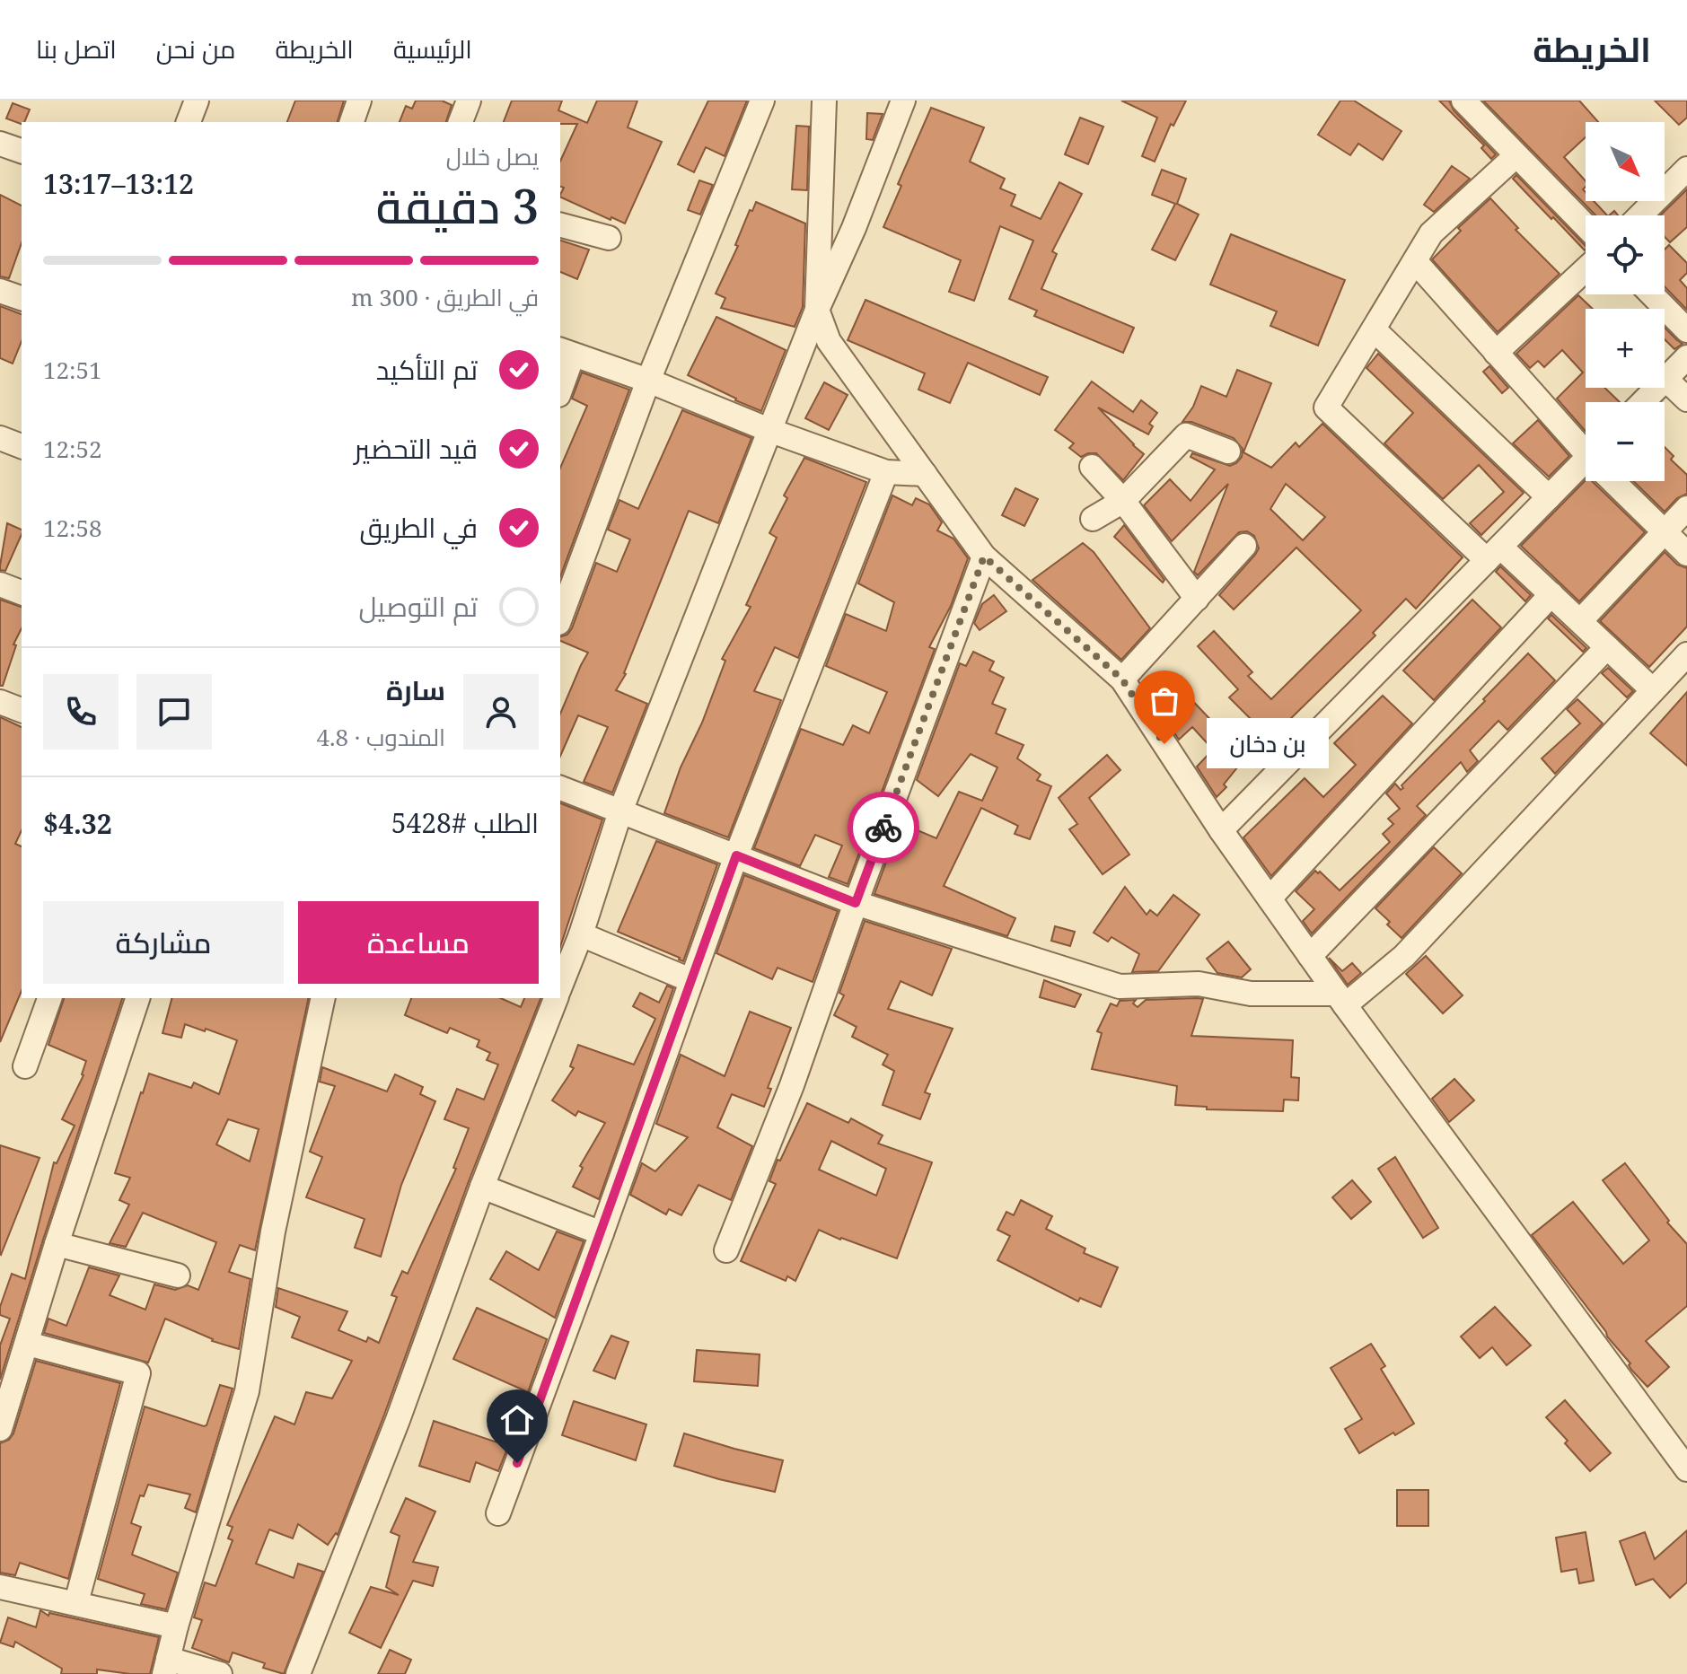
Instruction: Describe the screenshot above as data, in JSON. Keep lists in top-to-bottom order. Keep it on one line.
{"places":["بن دخان"],"north":"bottom right","page":{"header":"الخريطة","nav":["الرئيسية","الخريطة","من نحن","اتصل بنا"],"map_buttons":["+","−"],"heading":["3 دقيقة","يصل خلال","13:12–13:17"],"panel":["سارة","المندوب · 4.8","الطلب #5428","$4.32"],"bar":"في الطريق · 300 m","list":[["تم التأكيد","12:51"],["قيد التحضير","12:52"],["في الطريق","12:58"],"تم التوصيل"],"bubble":"بن دخان","buttons":["مساعدة","مشاركة"]}}
